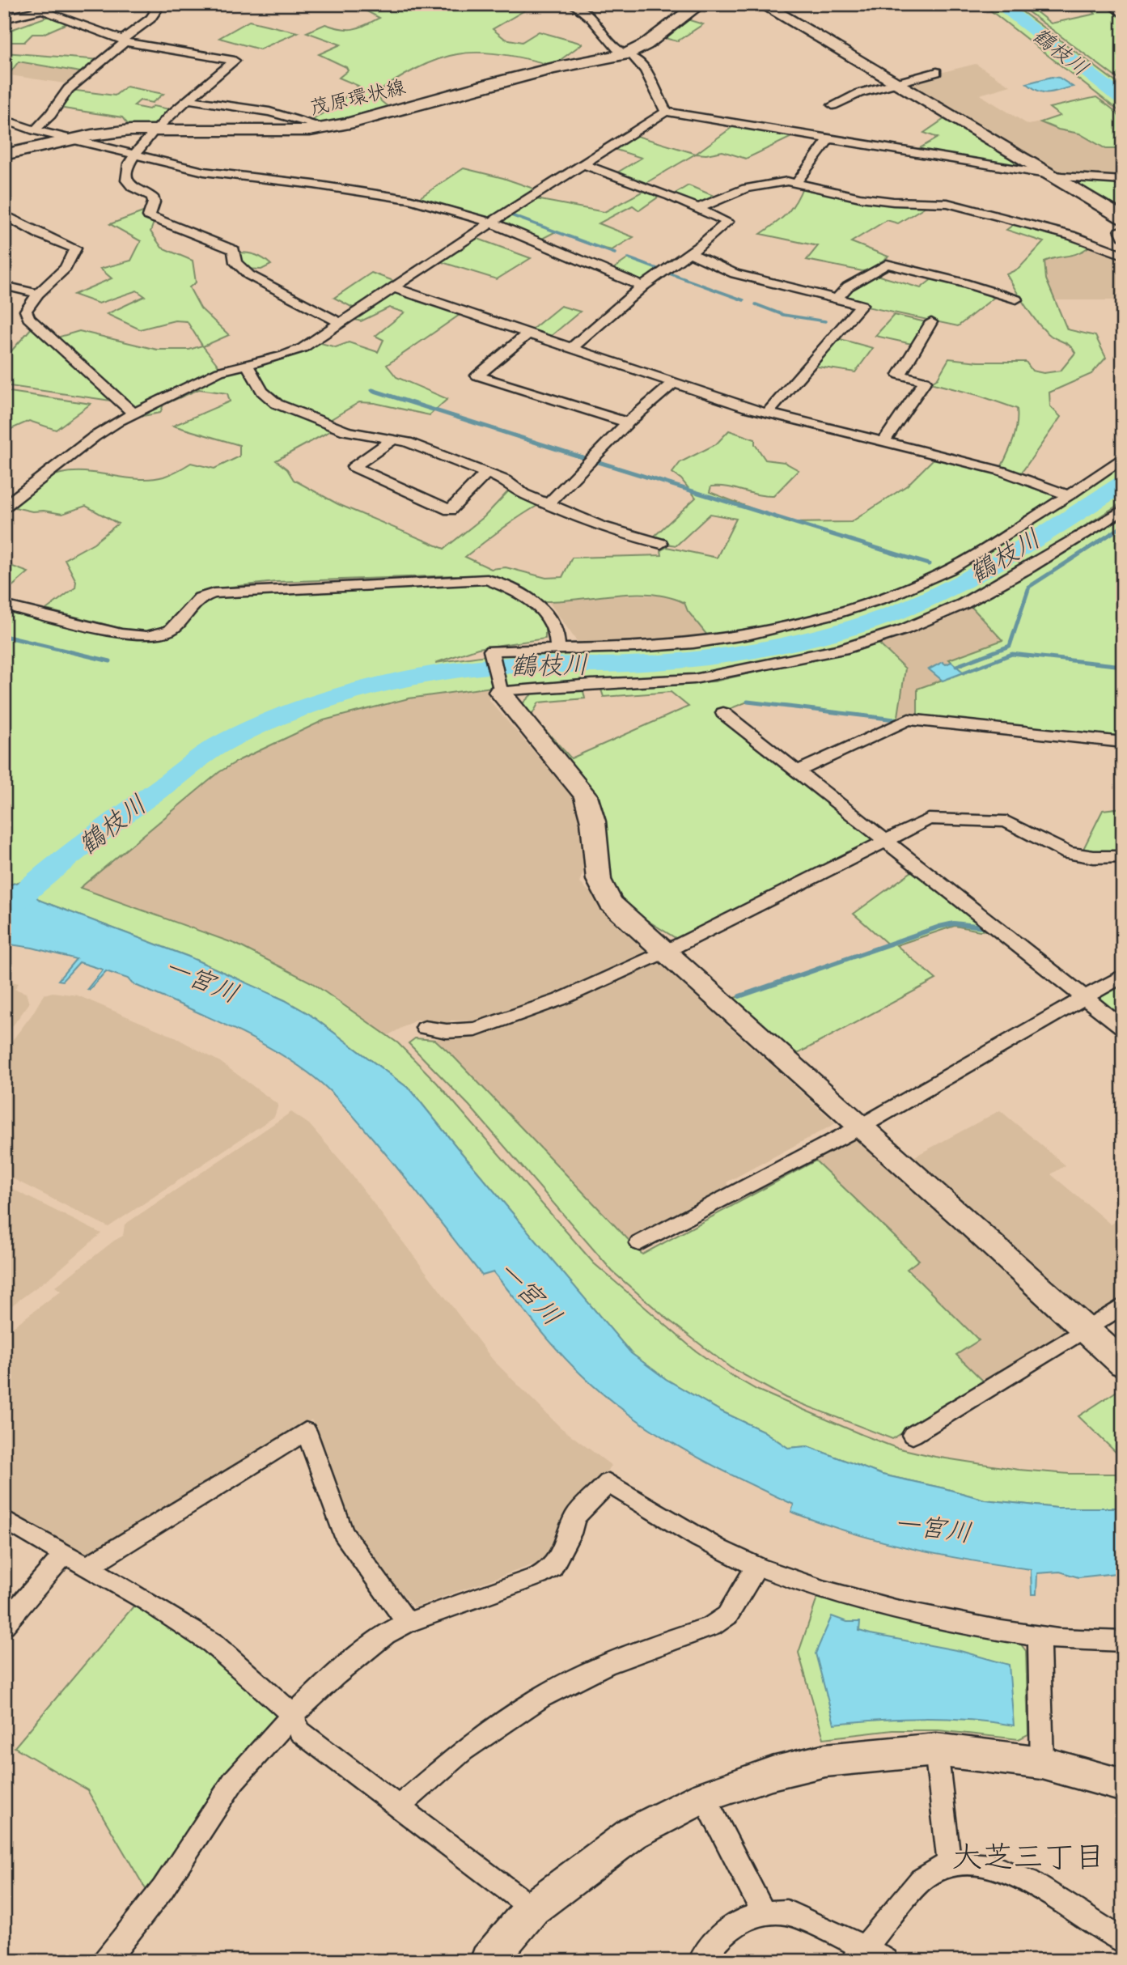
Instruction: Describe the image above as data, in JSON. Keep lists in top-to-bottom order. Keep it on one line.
{"streets":{"street":["茂原環状線"]},"districts":["大芝三丁目"],"water":["鶴枝川","一宮川"]}
